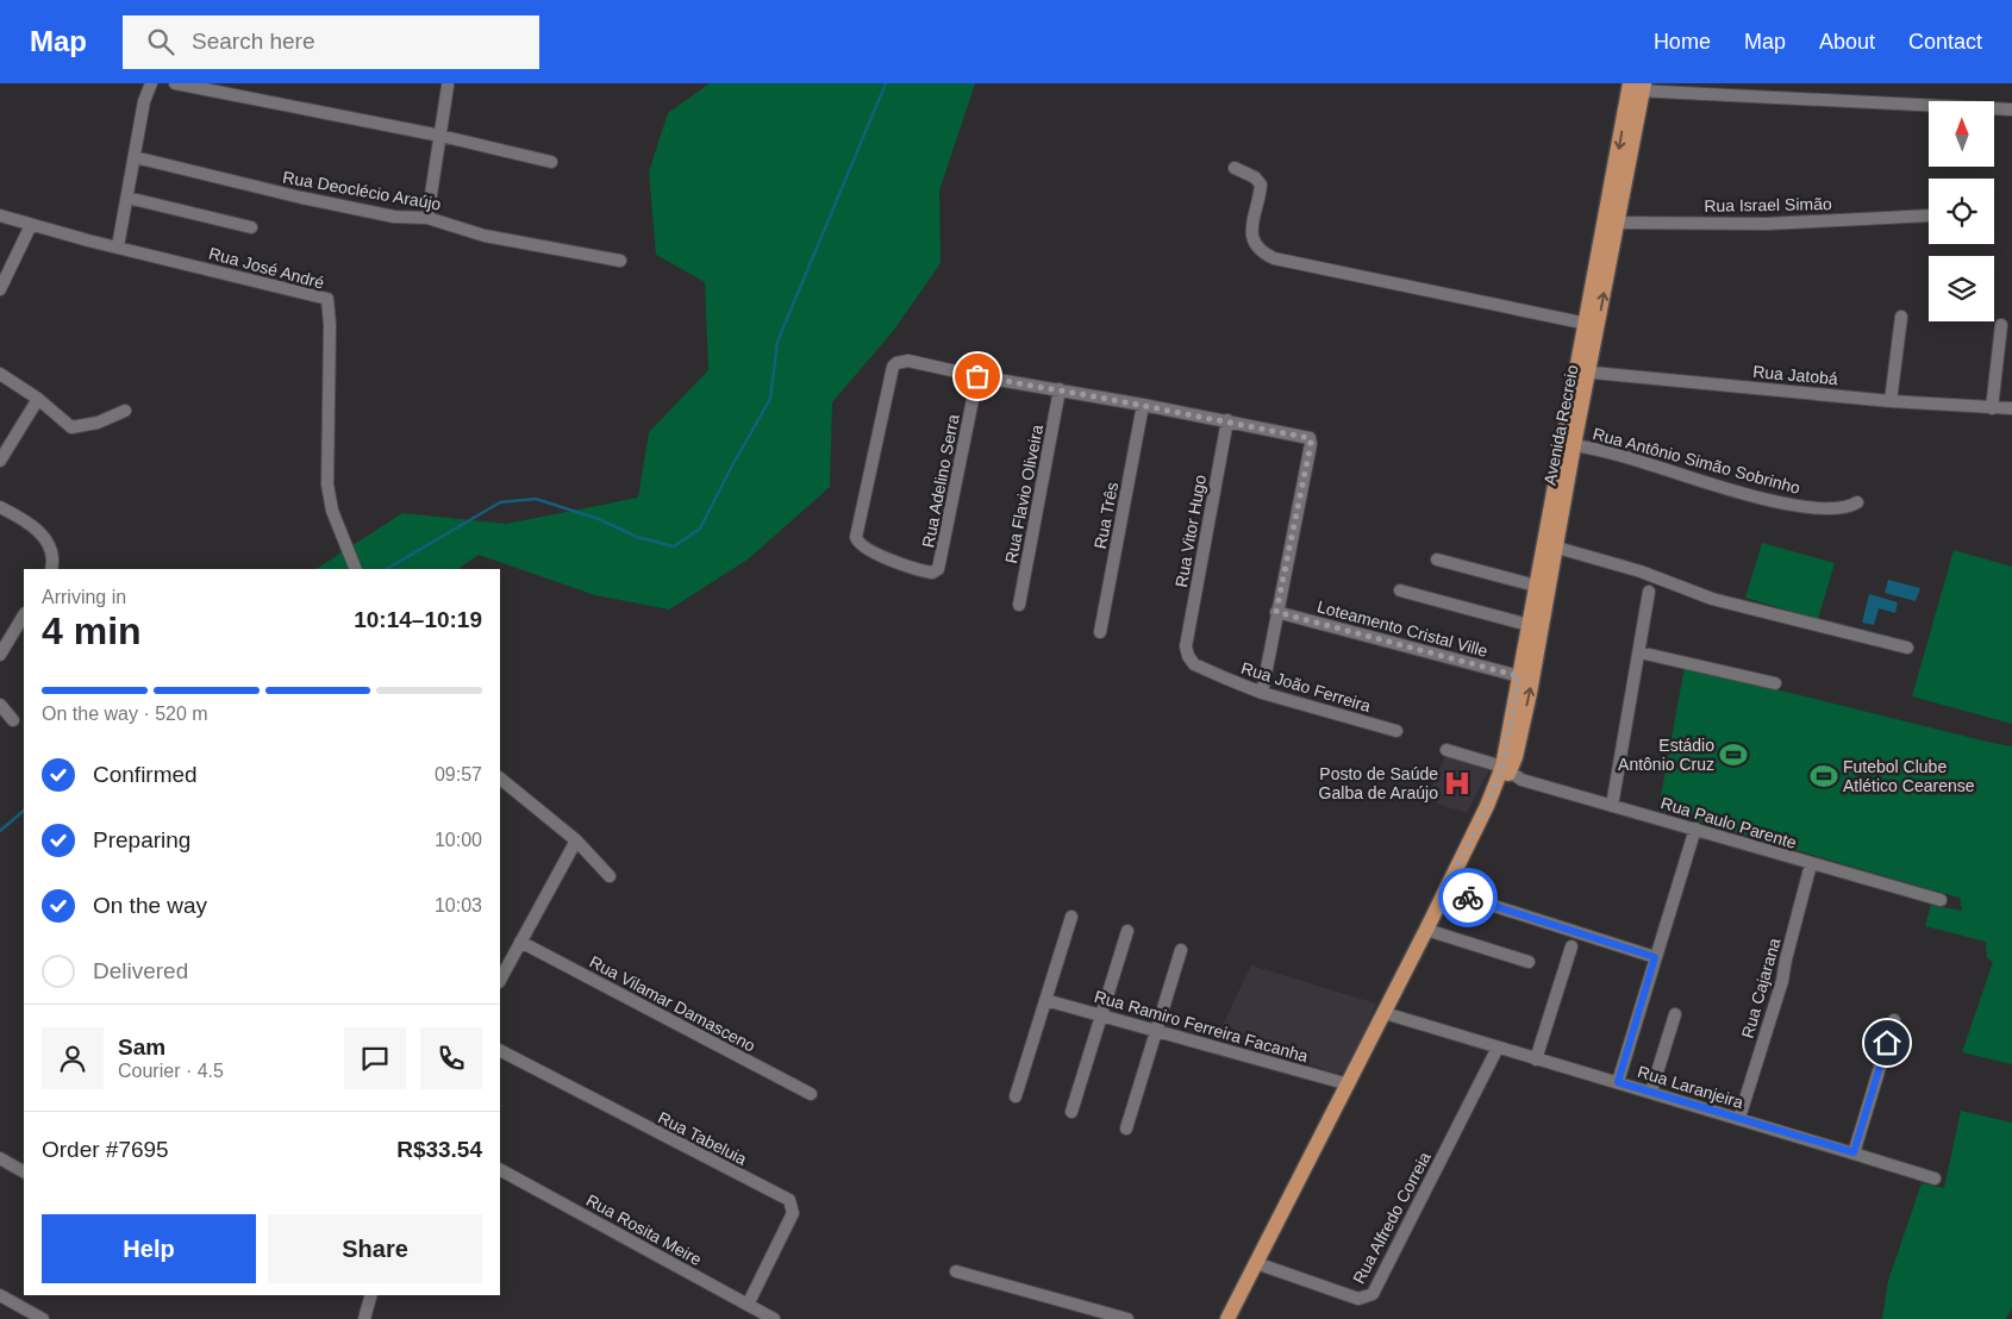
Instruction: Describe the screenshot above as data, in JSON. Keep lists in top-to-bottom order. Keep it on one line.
{"streets":{"main road":["Avenida Recreio"],"street":["Rua Deoclécio Araújo","Rua Israel Simão","Rua José André","Rua Jatobá","Rua Antônio Simão Sobrinho","Rua Adelino Serra","Rua Flavio Oliveira","Rua Três","Rua Vitor Hugo","Loteamento Cristal Ville","Rua João Ferreira","Rua Paulo Parente","Rua Cajarana","Rua Vilamar Damasceno","Rua Ramiro Ferreira Facanha","Rua Laranjeira","Rua Tabeluia","Rua Alfredo Correia","Rua Rosita Meire"]},"crossings":[["Rua Israel Simão","Avenida Recreio"],["Rua Jatobá","Avenida Recreio"],["Avenida Recreio","Rua Antônio Simão Sobrinho"],["Avenida Recreio","Loteamento Cristal Ville"],["Avenida Recreio","Rua Paulo Parente"],["Rua Vitor Hugo","Rua João Ferreira"],["Rua Paulo Parente","Rua Cajarana"],["Rua Cajarana","Rua Laranjeira"],["Rua Laranjeira","Rua Alfredo Correia"],["Rua Tabeluia","Rua Rosita Meire"]],"places":{"sports":["Estádio Antônio Cruz","Futebol Clube Atlético Cearense"],"hospital":["Posto de Saúde Galba de Araújo"]},"north":"top","page":{"header":"Map","search":"Search here","nav":["Home","Map","About","Contact"],"heading":["4 min","Arriving in","10:14–10:19"],"panel":["Sam","Courier · 4.5","Order #7695","R$33.54"],"bar":"On the way · 520 m","list":[["Confirmed","09:57"],["Preparing","10:00"],["On the way","10:03"],"Delivered"],"buttons":["Help","Share"]}}
